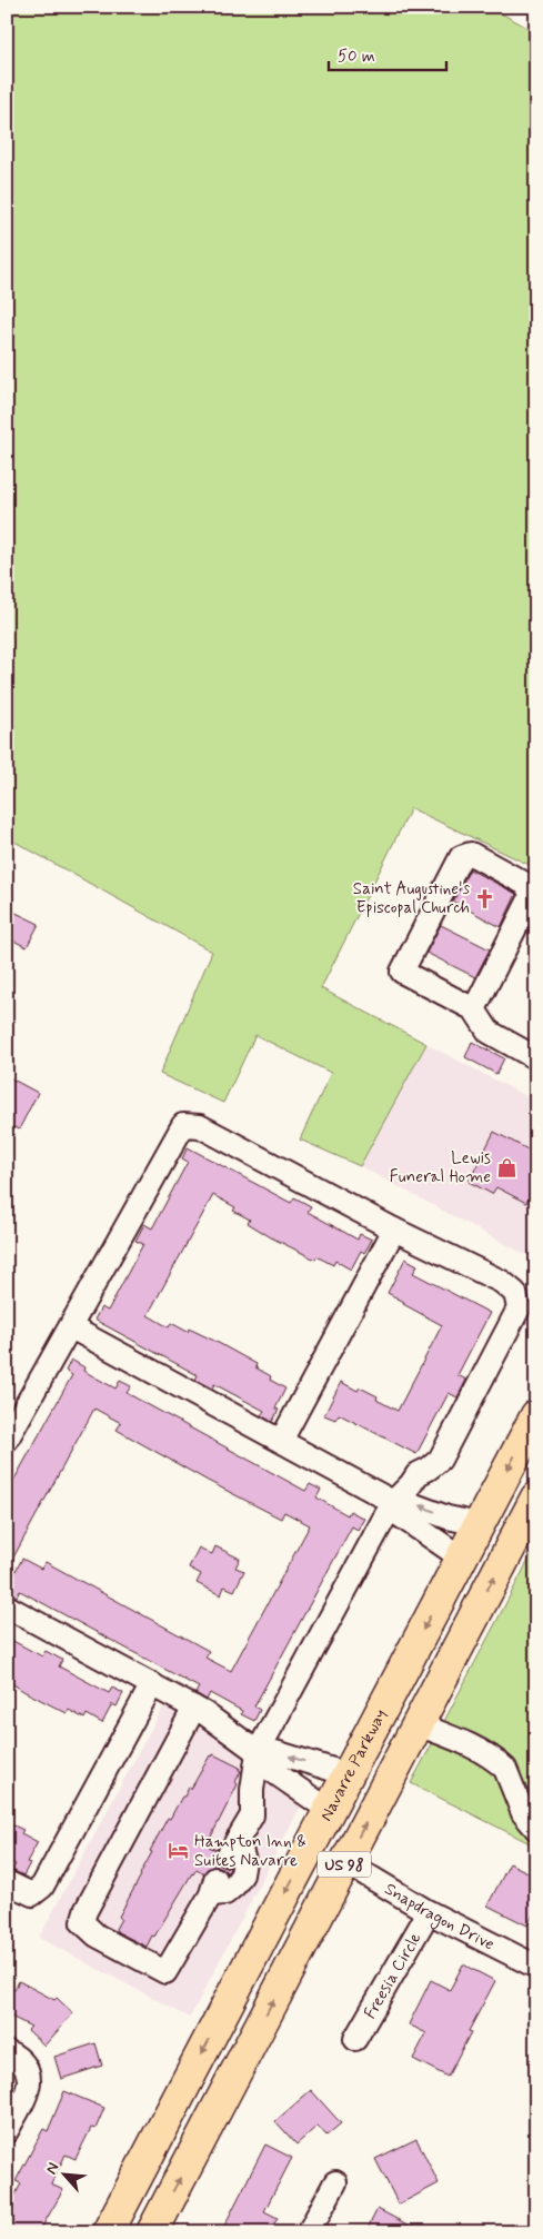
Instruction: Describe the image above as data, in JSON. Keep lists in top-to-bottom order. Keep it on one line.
{"streets":{"highway":["Navarre Parkway","US 98"],"street":["Snapdragon Drive","Freesia Circle"]},"crossings":[["US 98","Snapdragon Drive"],["Snapdragon Drive","Freesia Circle"]],"places":{"church":["Saint Augustine's Episcopal Church"],"shop":["Lewis Funeral Home"],"hotel":["Hampton Inn & Suites Navarre"]},"scale_bar":"50 m","north":"top left"}
